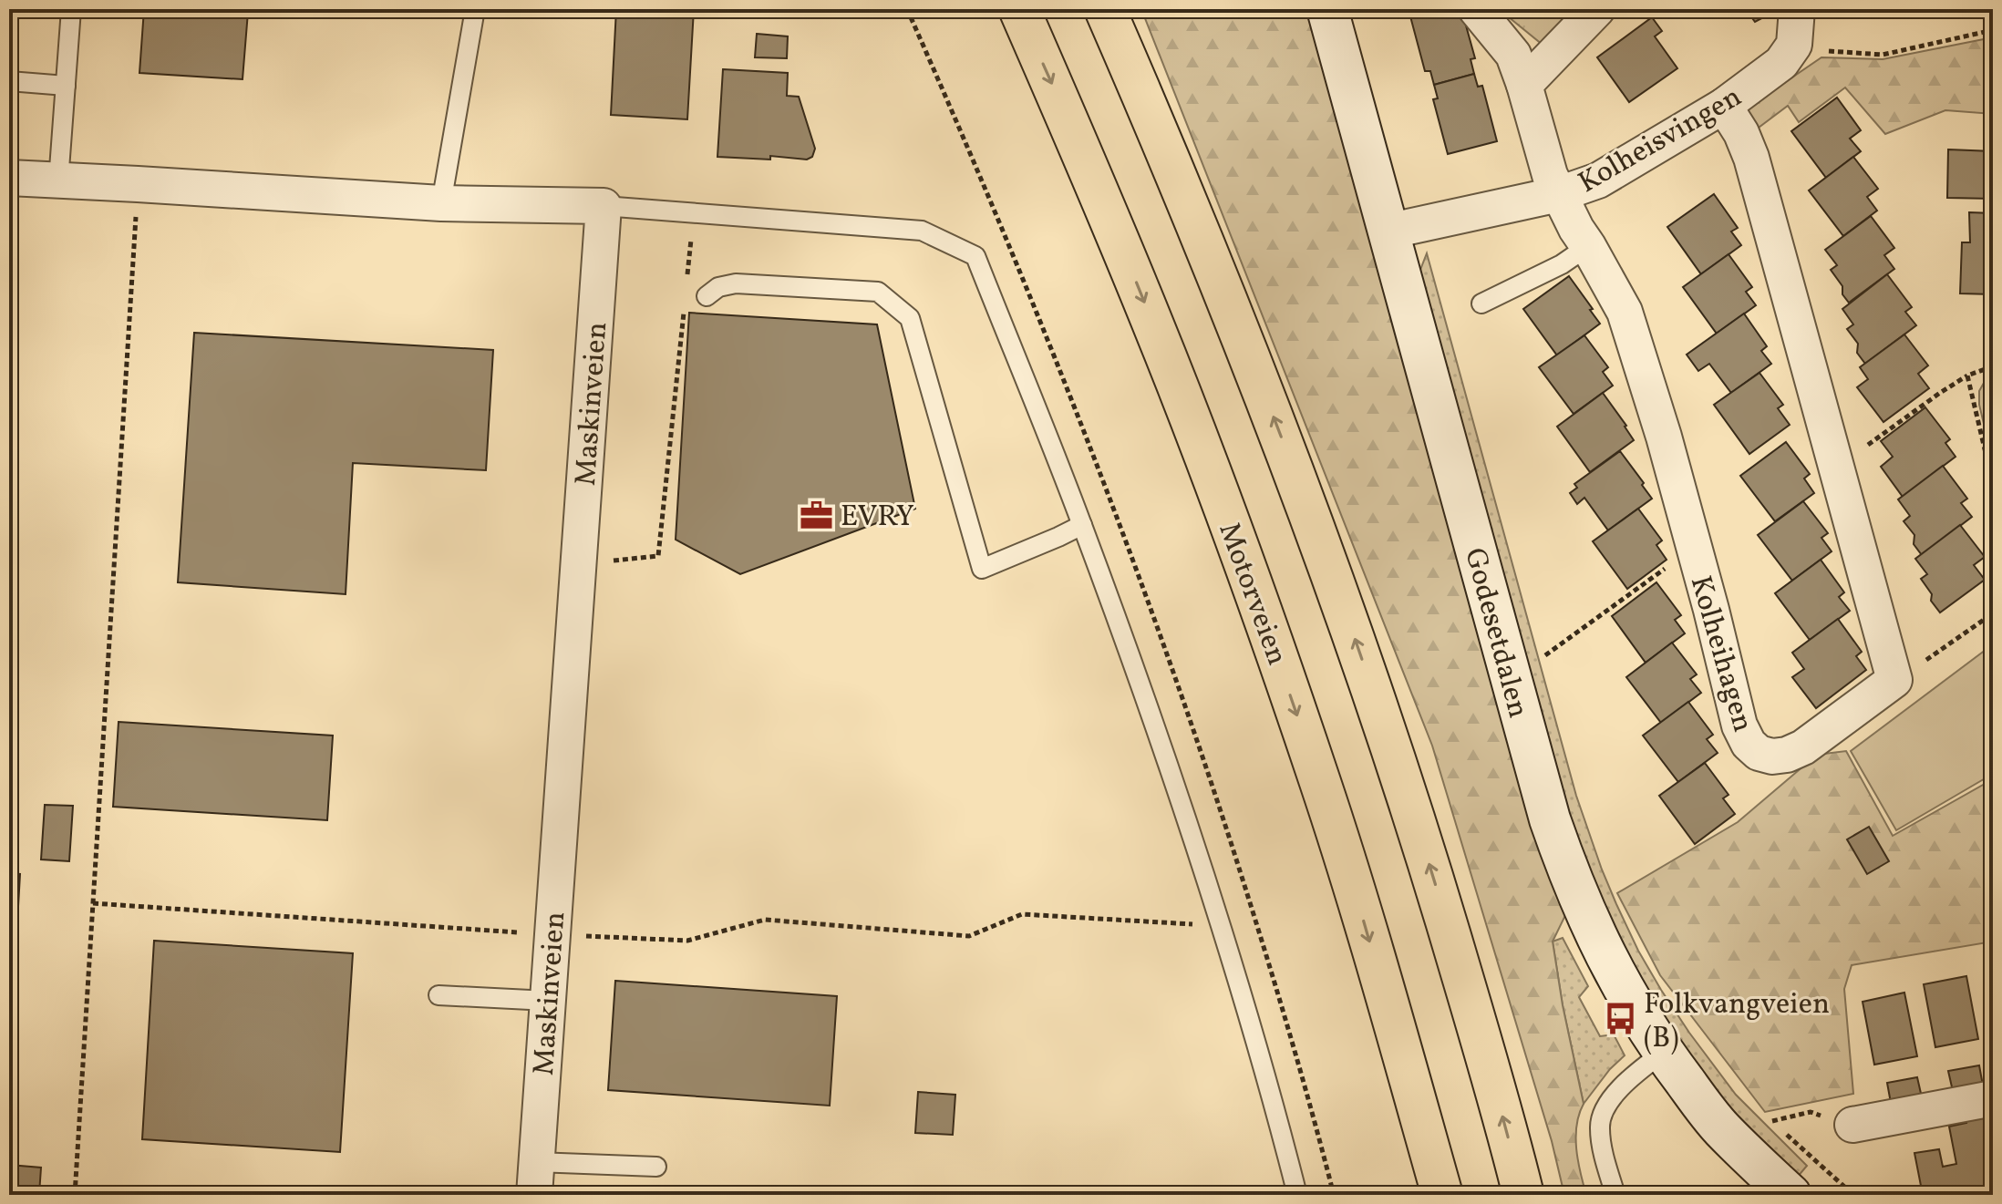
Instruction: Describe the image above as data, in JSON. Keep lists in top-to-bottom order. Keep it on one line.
{"streets":{"highway":["Motorveien"],"main road":["Godesetdalen"],"street":["Kolheisvingen","Maskinveien","Kolheihagen"]},"crossings":[["Kolheisvingen","Godesetdalen"],["Kolheisvingen","Kolheihagen"]],"places":{"office":["EVRY"],"bus stop":["Folkvangveien (B)"]}}
